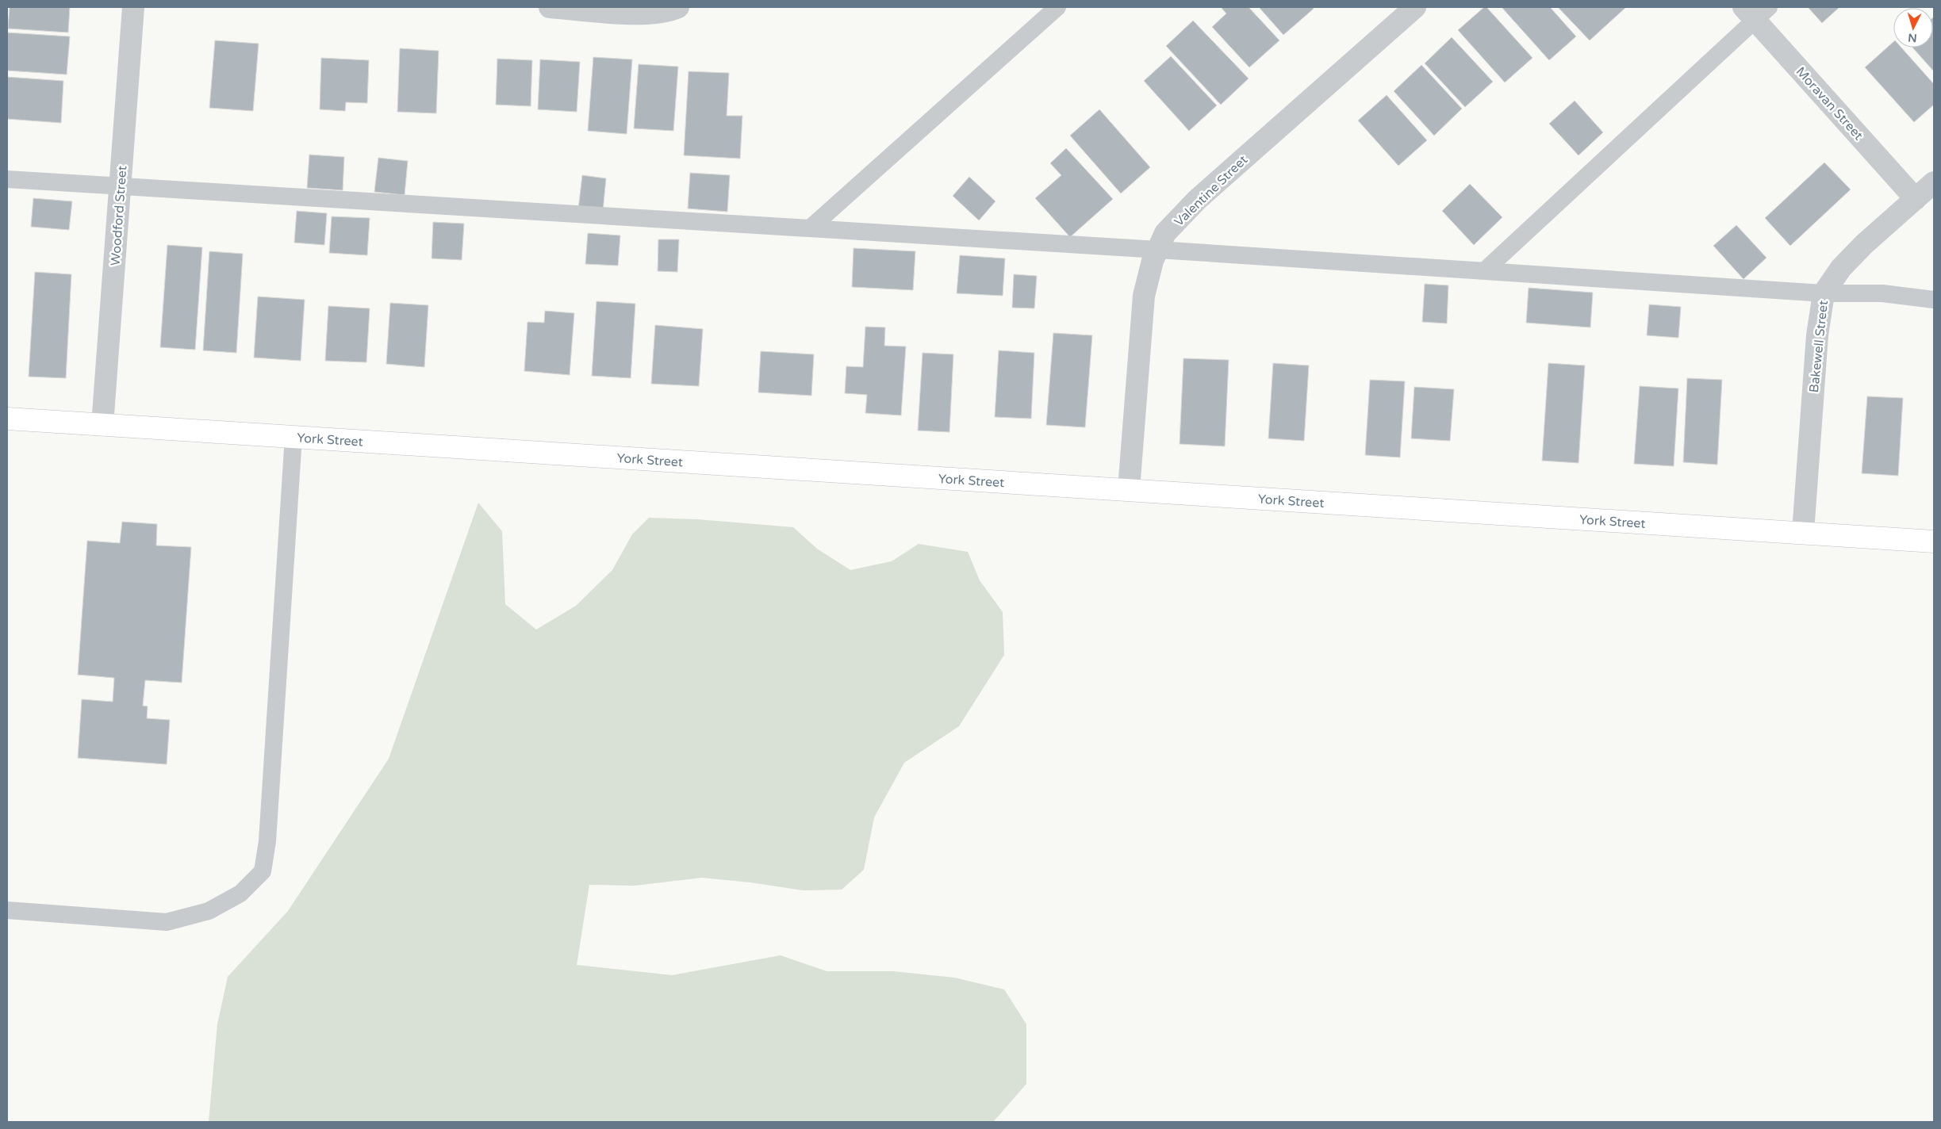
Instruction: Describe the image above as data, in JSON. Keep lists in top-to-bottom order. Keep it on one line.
{"streets":{"street":["Moravan Street","Valentine Street","Woodford Street","Bakewell Street","York Street"]},"crossings":[["Moravan Street","Bakewell Street"],["Valentine Street","York Street"],["Woodford Street","York Street"],["Bakewell Street","York Street"]],"north":"bottom"}
